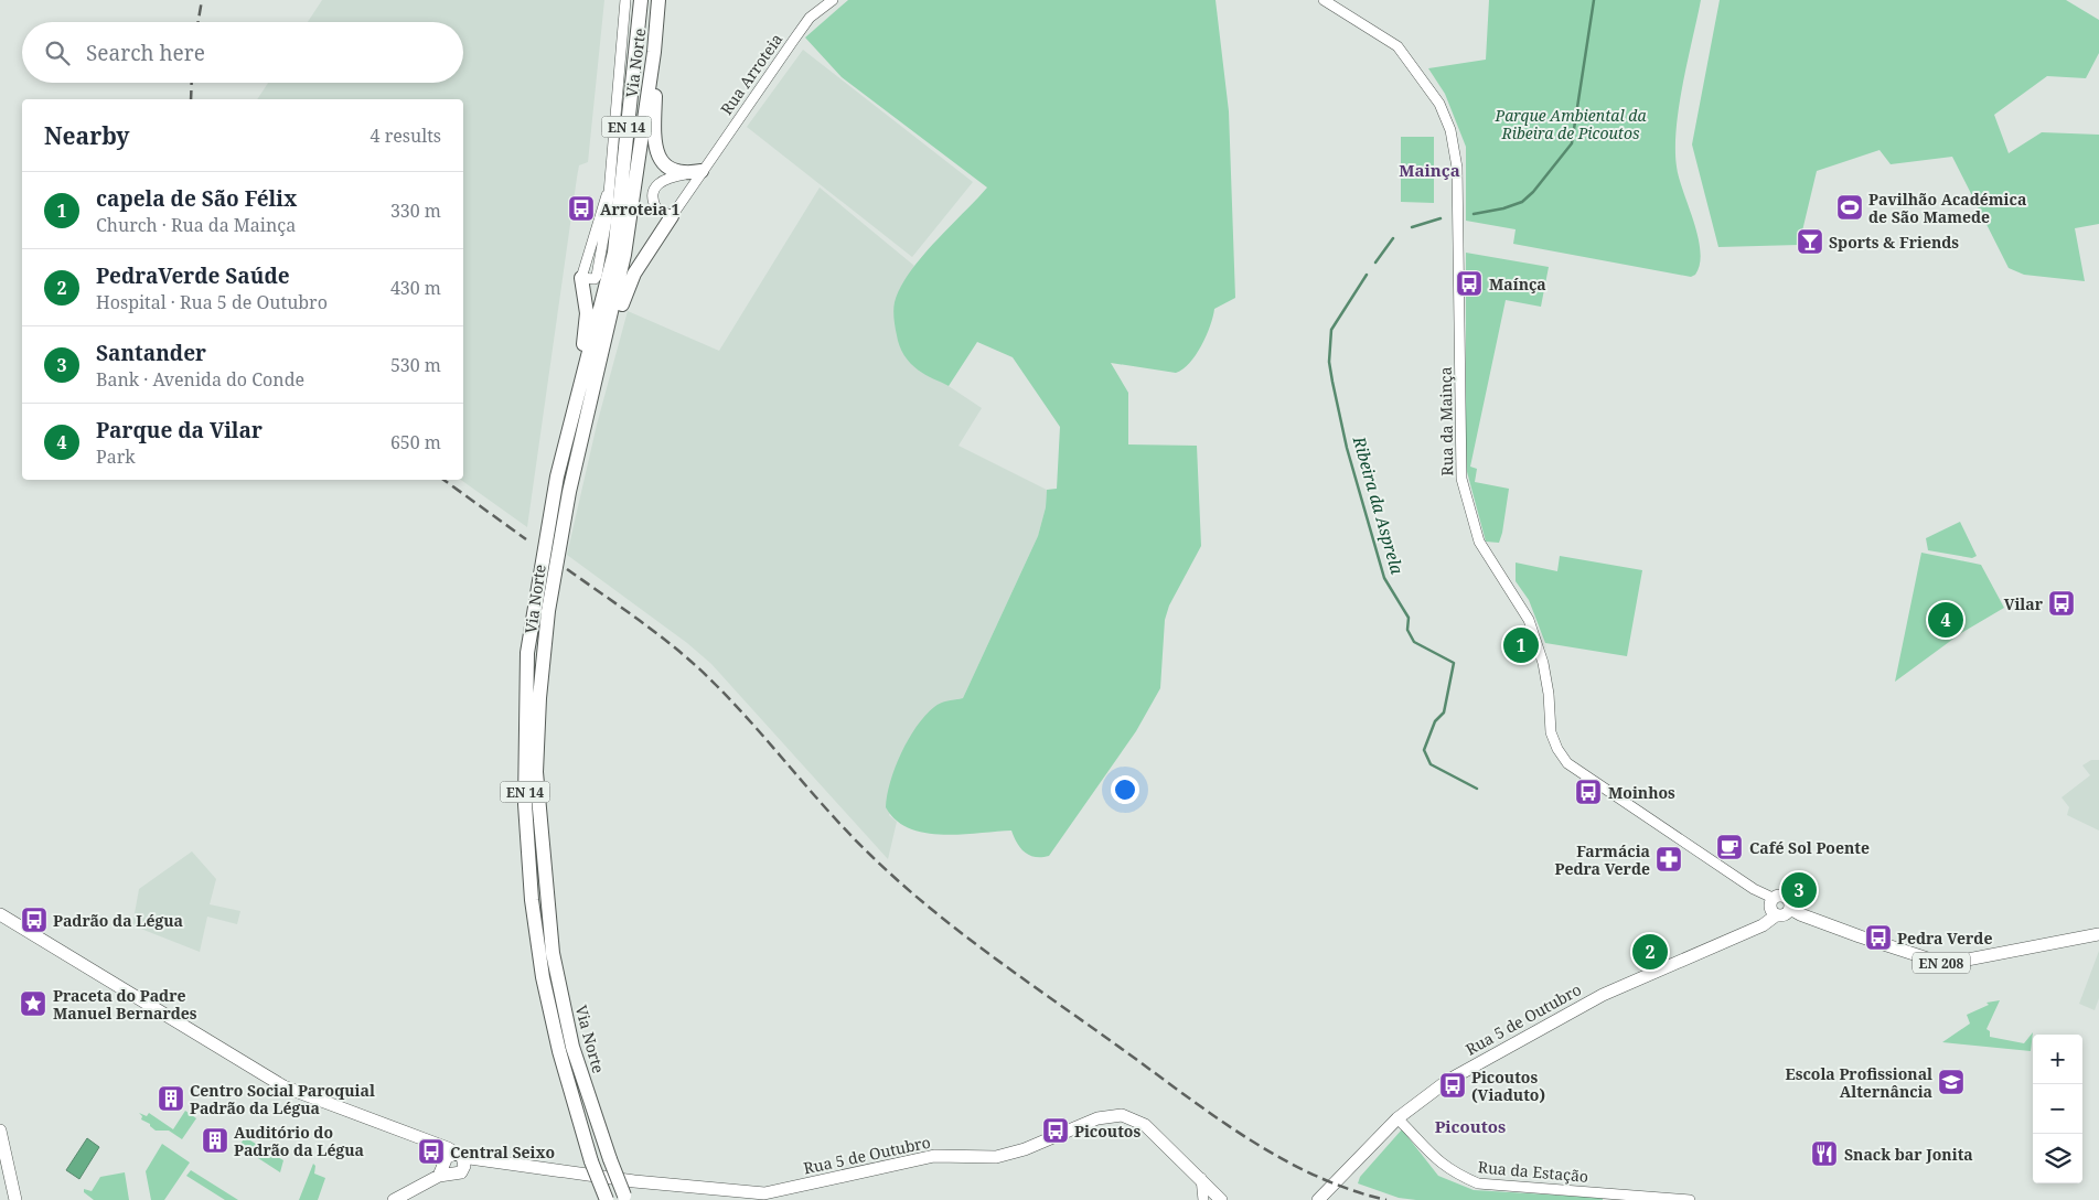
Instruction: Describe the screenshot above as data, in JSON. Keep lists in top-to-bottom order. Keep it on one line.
{"streets":{"highway":["Via Norte","EN 14"],"main road":["EN 208","Rua 5 de Outubro"],"street":["Rua Arroteia","Rua da Mainça","Rua da Estação"]},"crossings":[["Rua da Mainça","EN 208"],["Rua da Mainça","Rua 5 de Outubro"],["EN 208","Rua 5 de Outubro"],["Rua 5 de Outubro","Rua da Estação"]],"districts":["Mainça","Picoutos"],"water":["Ribeira da Asprela"],"parks":["Parque Ambiental da Ribeira de Picoutos"],"places":{"sports":["Pavilhão Académica de São Mamede"],"bus stop":["Arroteia 1","Maínça","Vilar","Moinhos","Padrão da Légua","Pedra Verde","Picoutos (Viaduto)","Picoutos","Central Seixo"],"bar":["Sports & Friends"],"cafe":["Café Sol Poente"],"pharmacy":["Farmácia Pedra Verde"],"place":["Praceta do Padre Manuel Bernardes"],"school or university":["Escola Profissional Alternância"],"building":["Centro Social Paroquial Padrão da Légua","Auditório do Padrão da Légua"],"restaurant":["Snack bar Jonita"]},"page":{"search":"Search here","heading":["Nearby","4 results"],"list":[{"mark":"1","name":"capela de São Félix","note":"Church · Rua da Mainça","value":"330 m"},{"mark":"2","name":"PedraVerde Saúde","note":"Hospital · Rua 5 de Outubro","value":"430 m"},{"mark":"3","name":"Santander","note":"Bank · Avenida do Conde","value":"530 m"},{"mark":"4","name":"Parque da Vilar","note":"Park","value":"650 m"}],"pins":["4","1","3","2"],"map_buttons":["+","−"]}}
